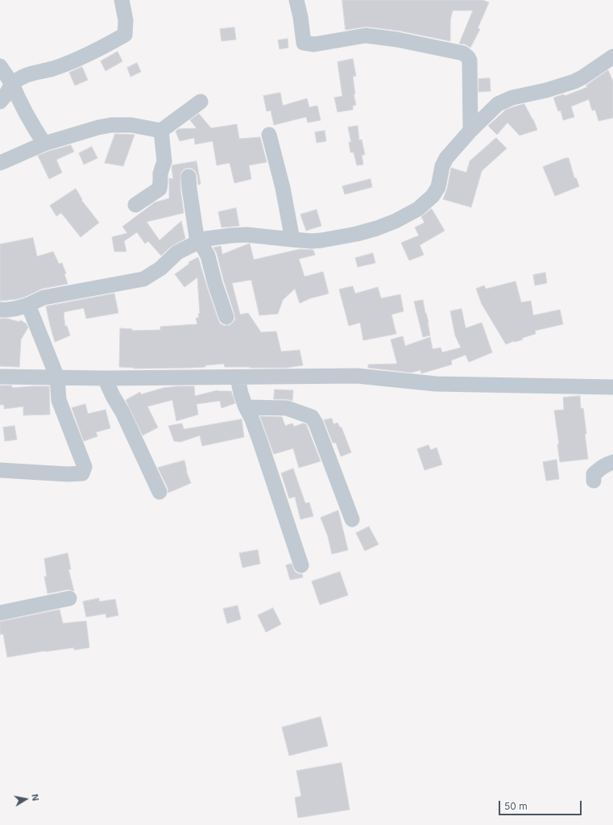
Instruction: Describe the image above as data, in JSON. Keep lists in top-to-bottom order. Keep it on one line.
{"scale_bar":"50 m","north":"right"}
